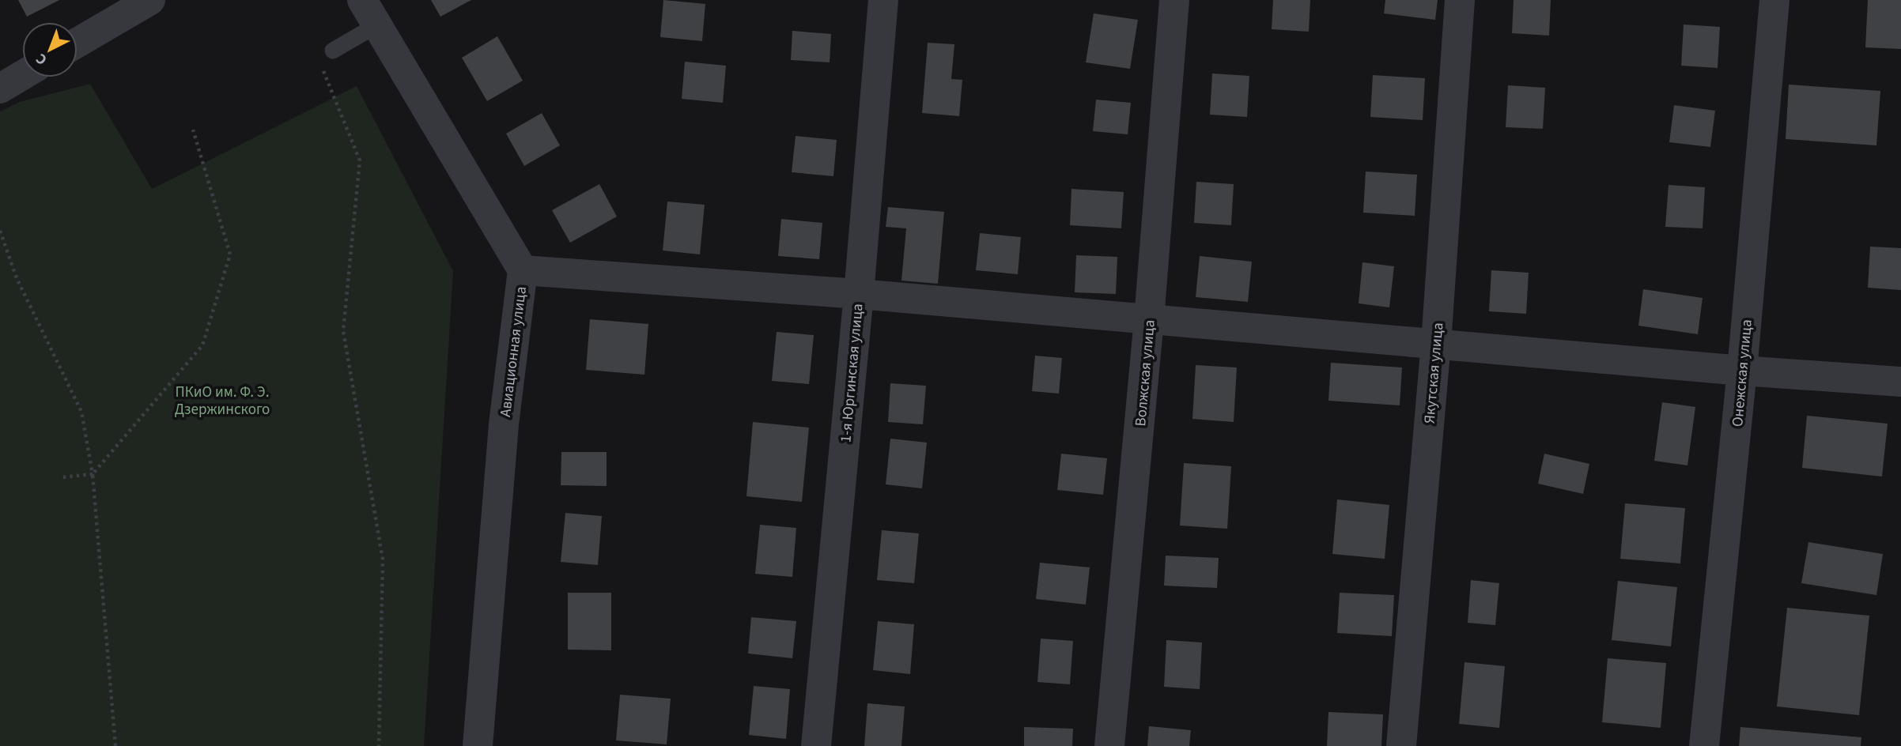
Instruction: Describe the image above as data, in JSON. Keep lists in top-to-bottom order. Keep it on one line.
{"streets":{"street":["Авиационная улица","1-я Юргинская улица","Волжская улица","Якутская улица","Онежская улица"]},"parks":["ПКиО им. Ф. Э. Дзержинского"],"north":"bottom left"}
